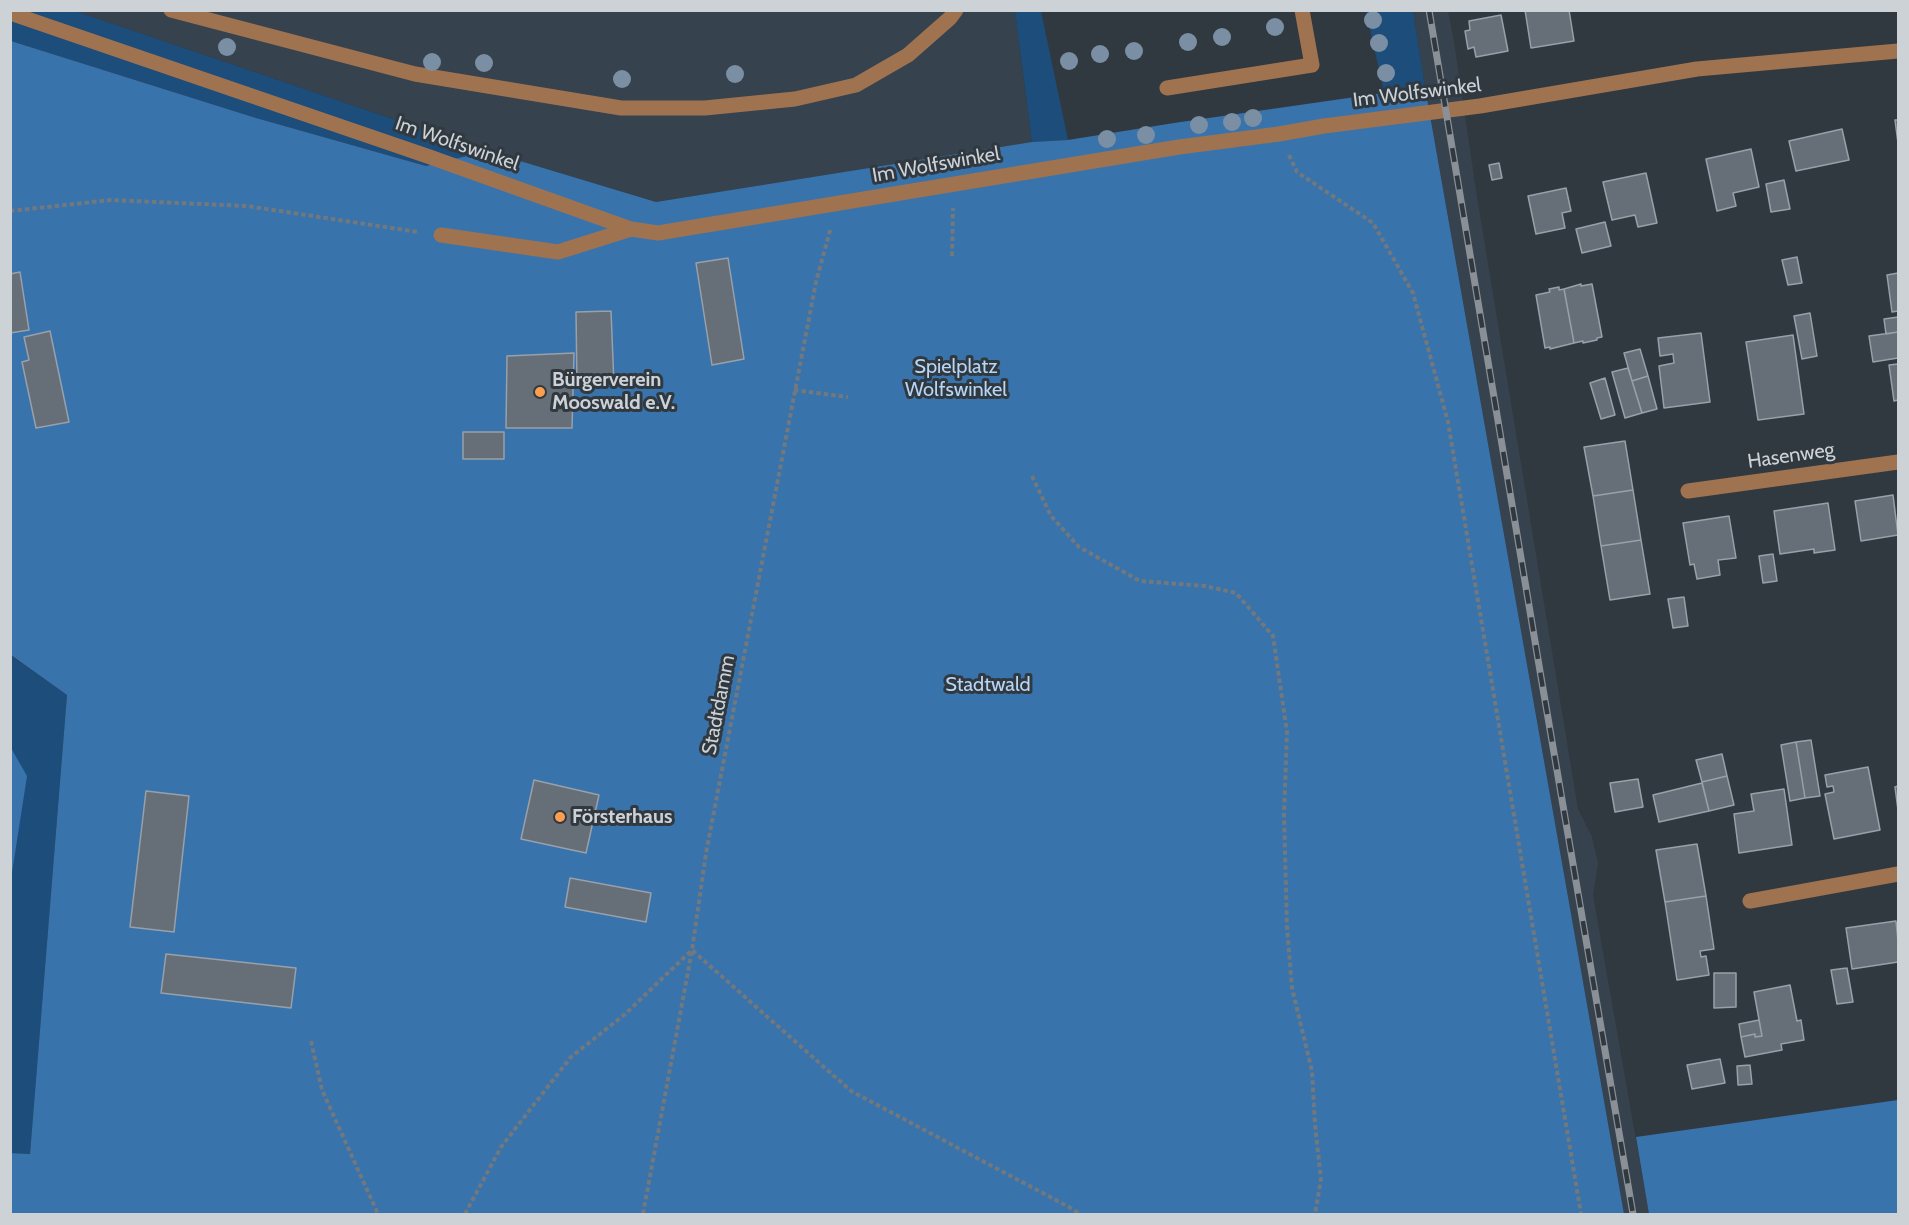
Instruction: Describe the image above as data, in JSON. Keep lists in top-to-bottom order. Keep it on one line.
{"streets":{"street":["Im Wolfswinkel","Hasenweg"],"path":["Stadtdamm"]},"crossings":[["Im Wolfswinkel","Stadtdamm"]],"parks":["Spielplatz Wolfswinkel","Stadtwald"],"places":["Bürgerverein Mooswald e.V.","Försterhaus"]}
